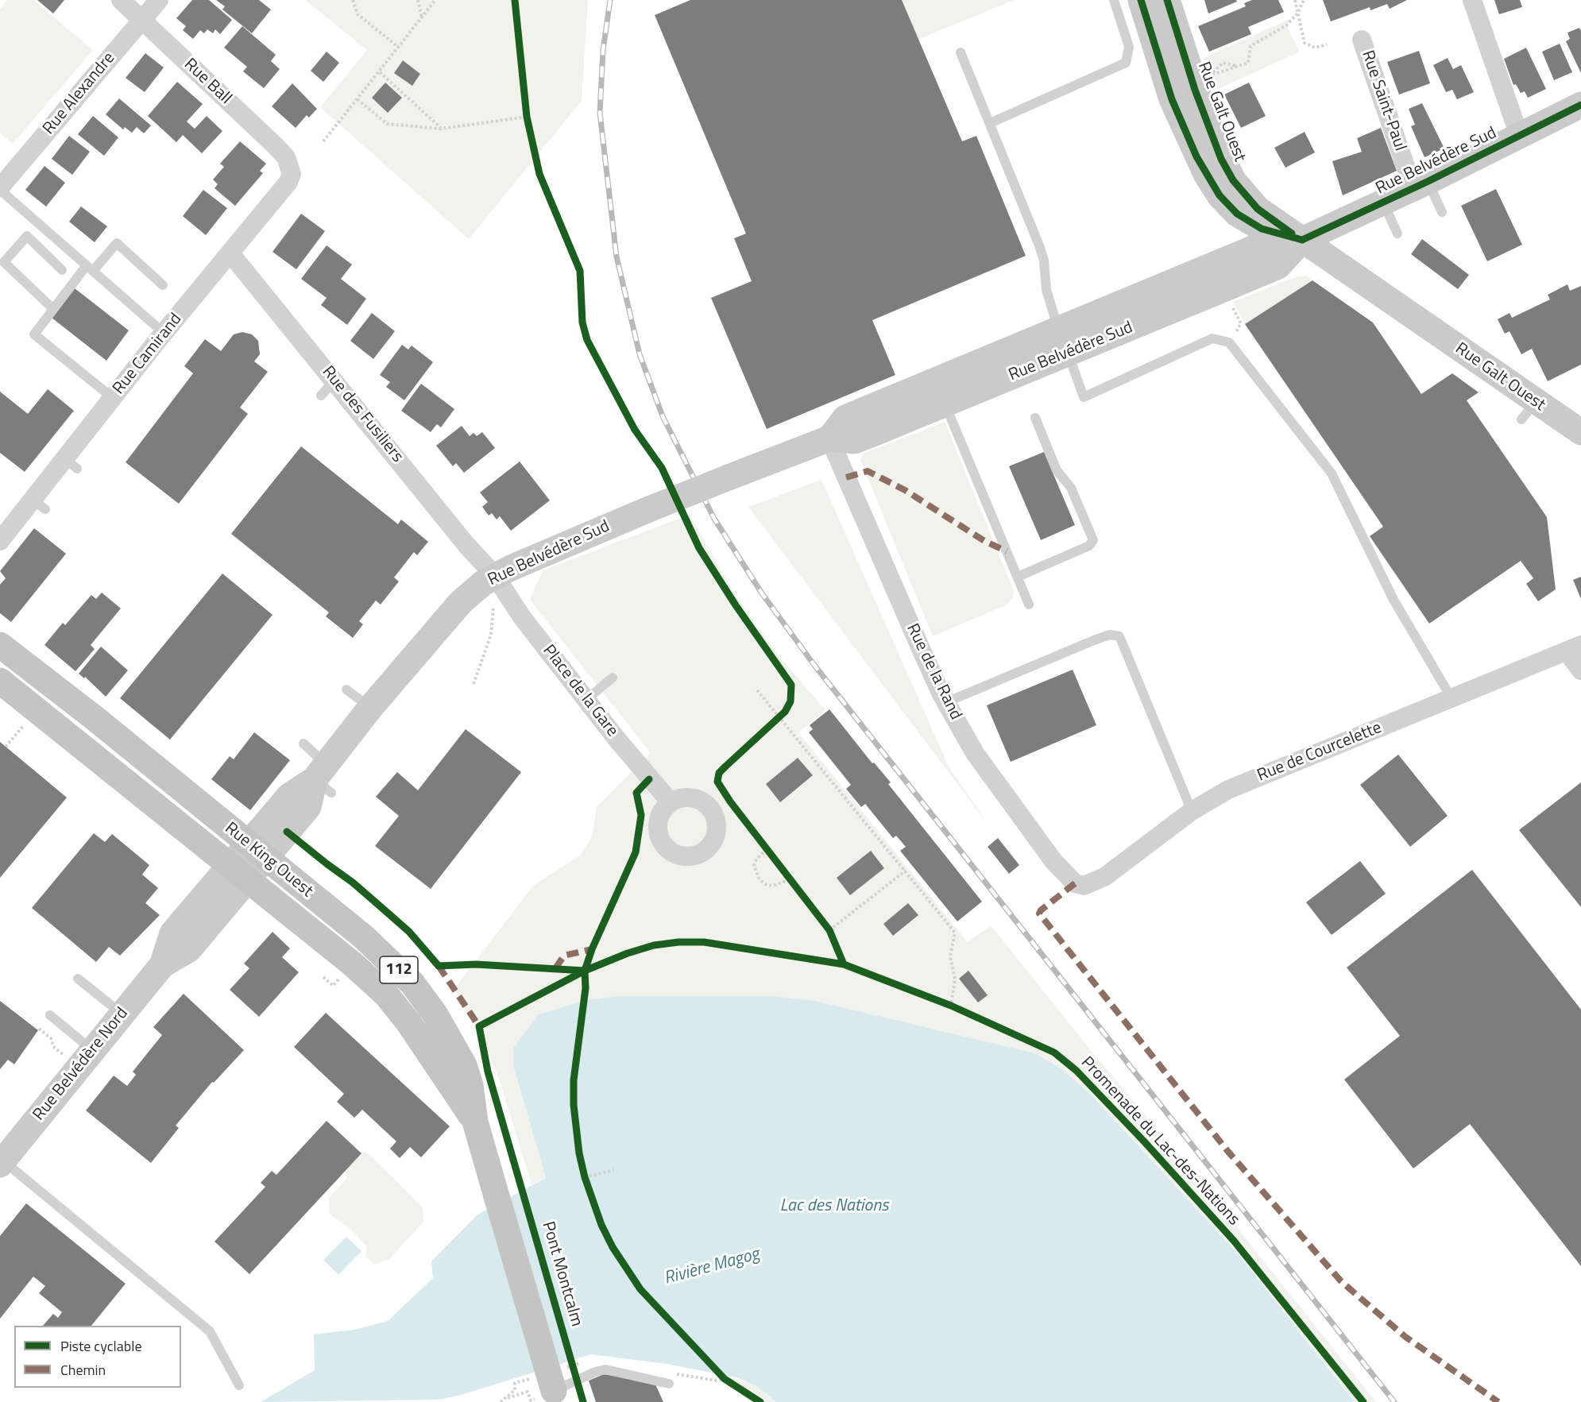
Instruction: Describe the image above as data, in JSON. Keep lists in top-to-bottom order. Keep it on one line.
{"streets":{"main road":["Rue Galt Ouest","Rue Belvédère Sud","Rue King Ouest","112","Rue Belvédère Nord"],"street":["Rue Ball","Rue Alexandre","Rue Saint-Paul","Rue Camirand","Rue des Fusiliers","Rue de la Rand","Place de la Gare","Rue de Courcelette"],"cycle path":["Promenade du Lac-des-Nations","Pont Montcalm"]},"crossings":[["Rue Ball","Rue Alexandre"],["Rue Ball","Rue Camirand"],["Rue Saint-Paul","Rue Belvédère Sud"],["Rue Galt Ouest","Rue Belvédère Sud"],["Rue Belvédère Sud","Rue des Fusiliers"],["Rue Belvédère Sud","Rue de la Rand"],["Rue Belvédère Sud","Place de la Gare"],["Rue Belvédère Sud","Rue King Ouest"],["Rue Belvédère Sud","Rue Belvédère Nord"],["Rue Camirand","Rue des Fusiliers"],["Rue des Fusiliers","Place de la Gare"],["Rue de la Rand","Rue de Courcelette"],["Rue King Ouest","Rue Belvédère Nord"]],"water":["Lac des Nations","Rivière Magog"],"legend":["Piste cyclable","Chemin"]}
